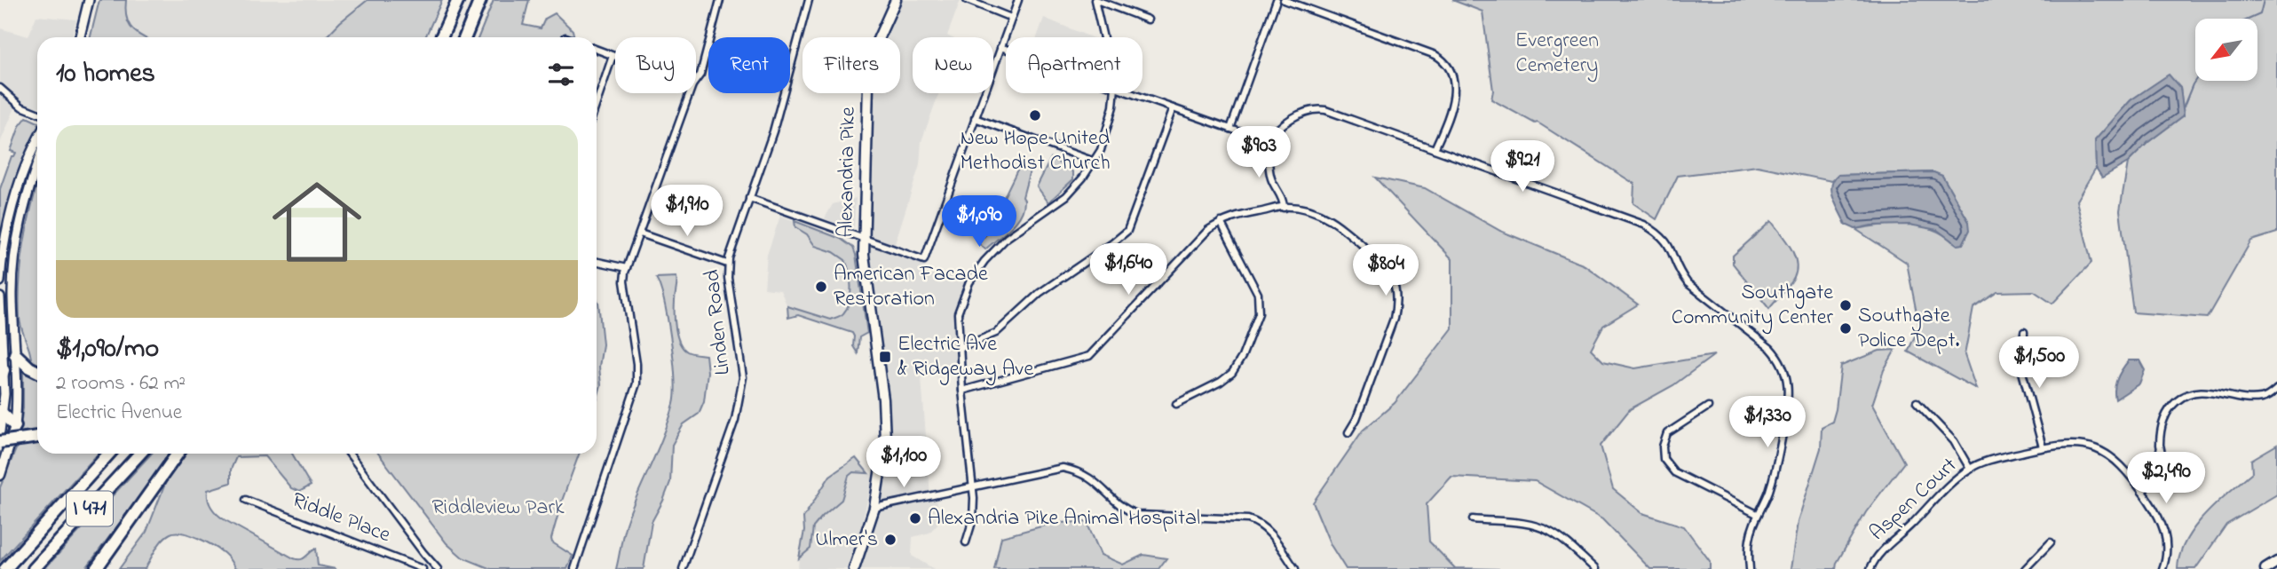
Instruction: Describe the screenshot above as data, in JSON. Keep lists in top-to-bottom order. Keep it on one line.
{"streets":{"highway":["I 471"],"main road":["Alexandria Pike"],"street":["Linden Road","Aspen Court","Riddle Place"]},"parks":["Evergreen Cemetery","Riddleview Park"],"places":{"other":["New Hope United Methodist Church","American Facade Restoration","Southgate Community Center","Southgate Police Dept.","Alexandria Pike Animal Hospital","Ulmer's"],"transit":["Electric Ave & Ridgeway Ave"]},"north":"bottom left","page":{"chip":["Buy","Rent","Filters","New","Apartment"],"heading":"10 homes","list":[{"name":"$1,090/mo","note":"2 rooms · 62 m² · Electric Avenue"}],"price":["$903","$921","$1,910","$1,090","$1,640","$804","$1,500","$1,330","$1,100","$2,490"]}}
